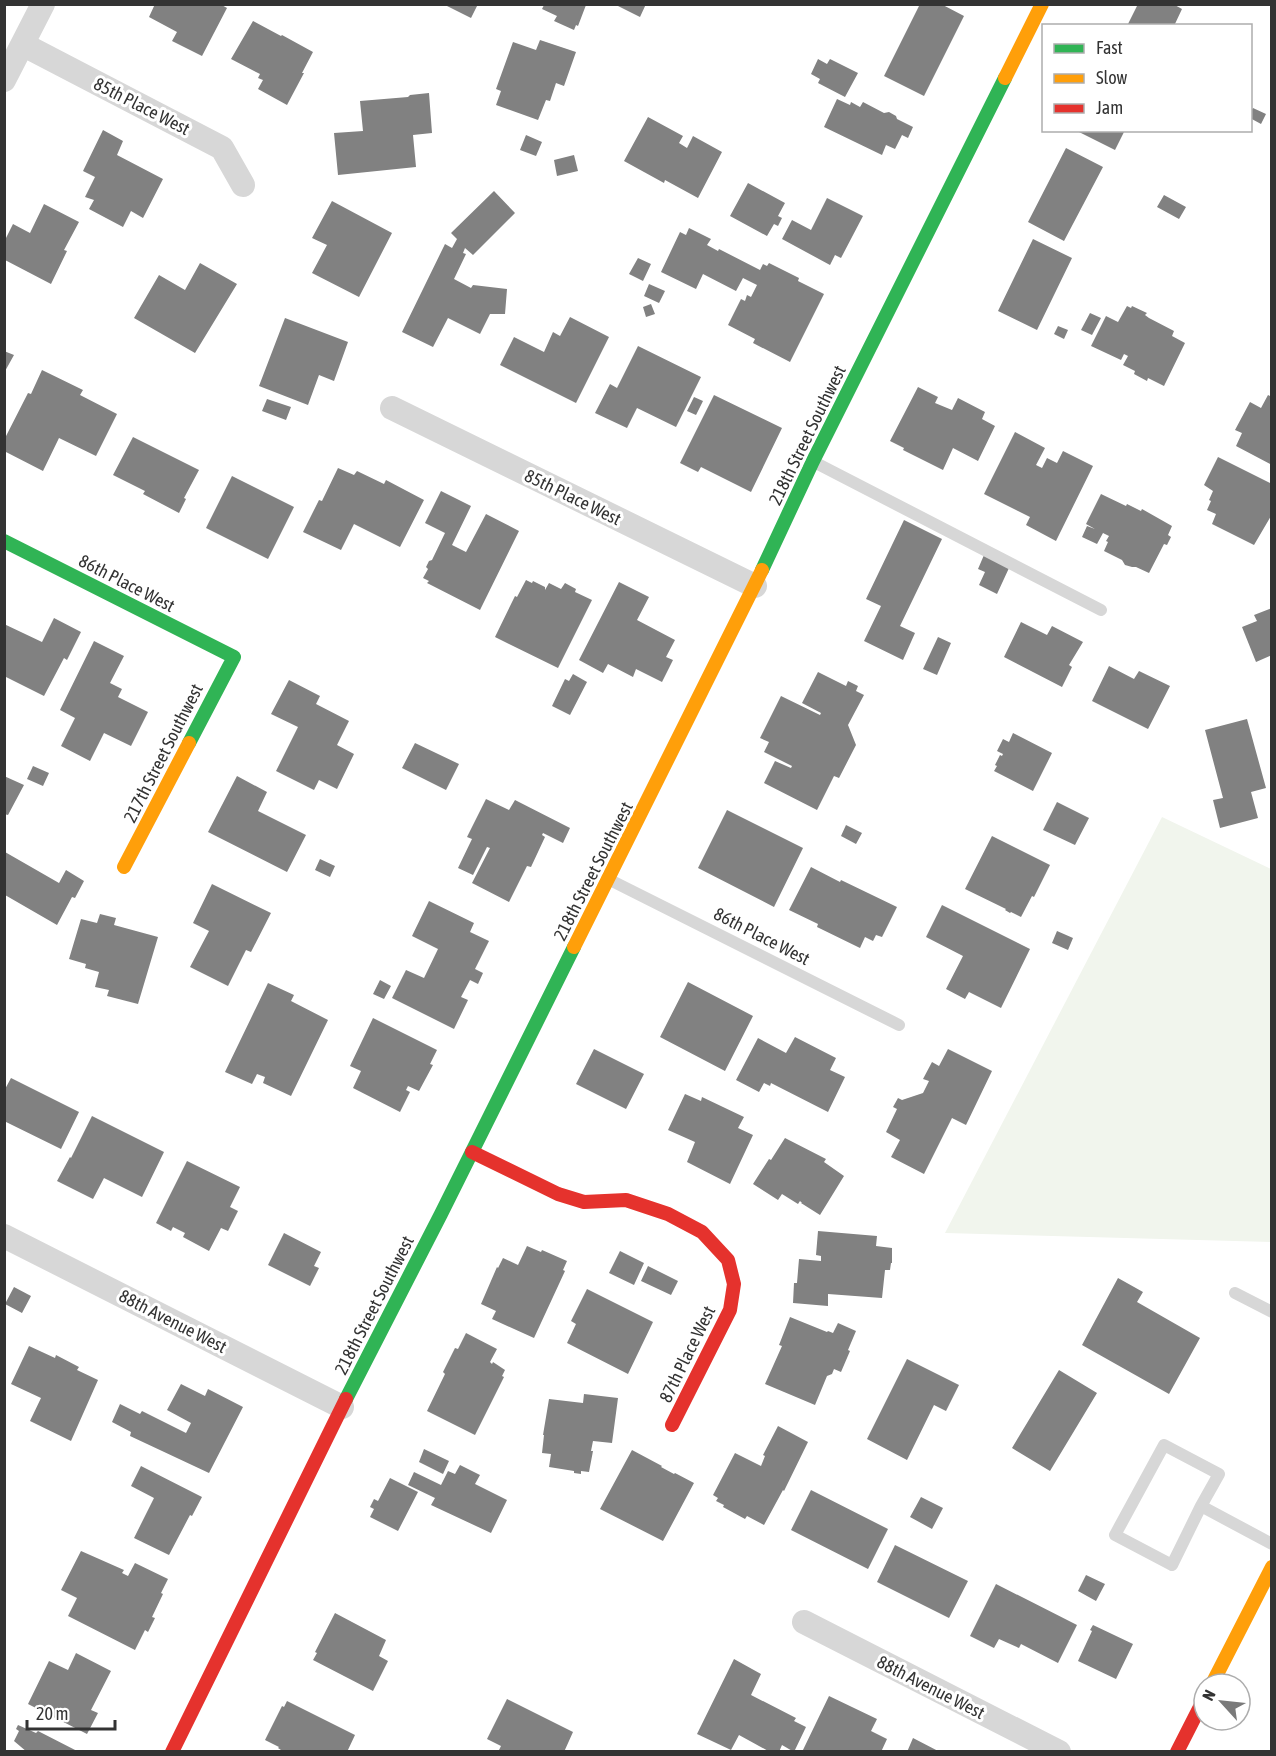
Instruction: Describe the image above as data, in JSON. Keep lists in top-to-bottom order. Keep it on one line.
{"streets":{"street":["85th Place West","218th Street Southwest","86th Place West","217th Street Southwest","88th Avenue West","87th Place West"]},"crossings":[["85th Place West","218th Street Southwest"],["218th Street Southwest","86th Place West"],["218th Street Southwest","88th Avenue West"],["218th Street Southwest","87th Place West"],["86th Place West","217th Street Southwest"]],"legend":["Fast","Slow","Jam"],"scale_bar":"20 m","north":"top left"}
